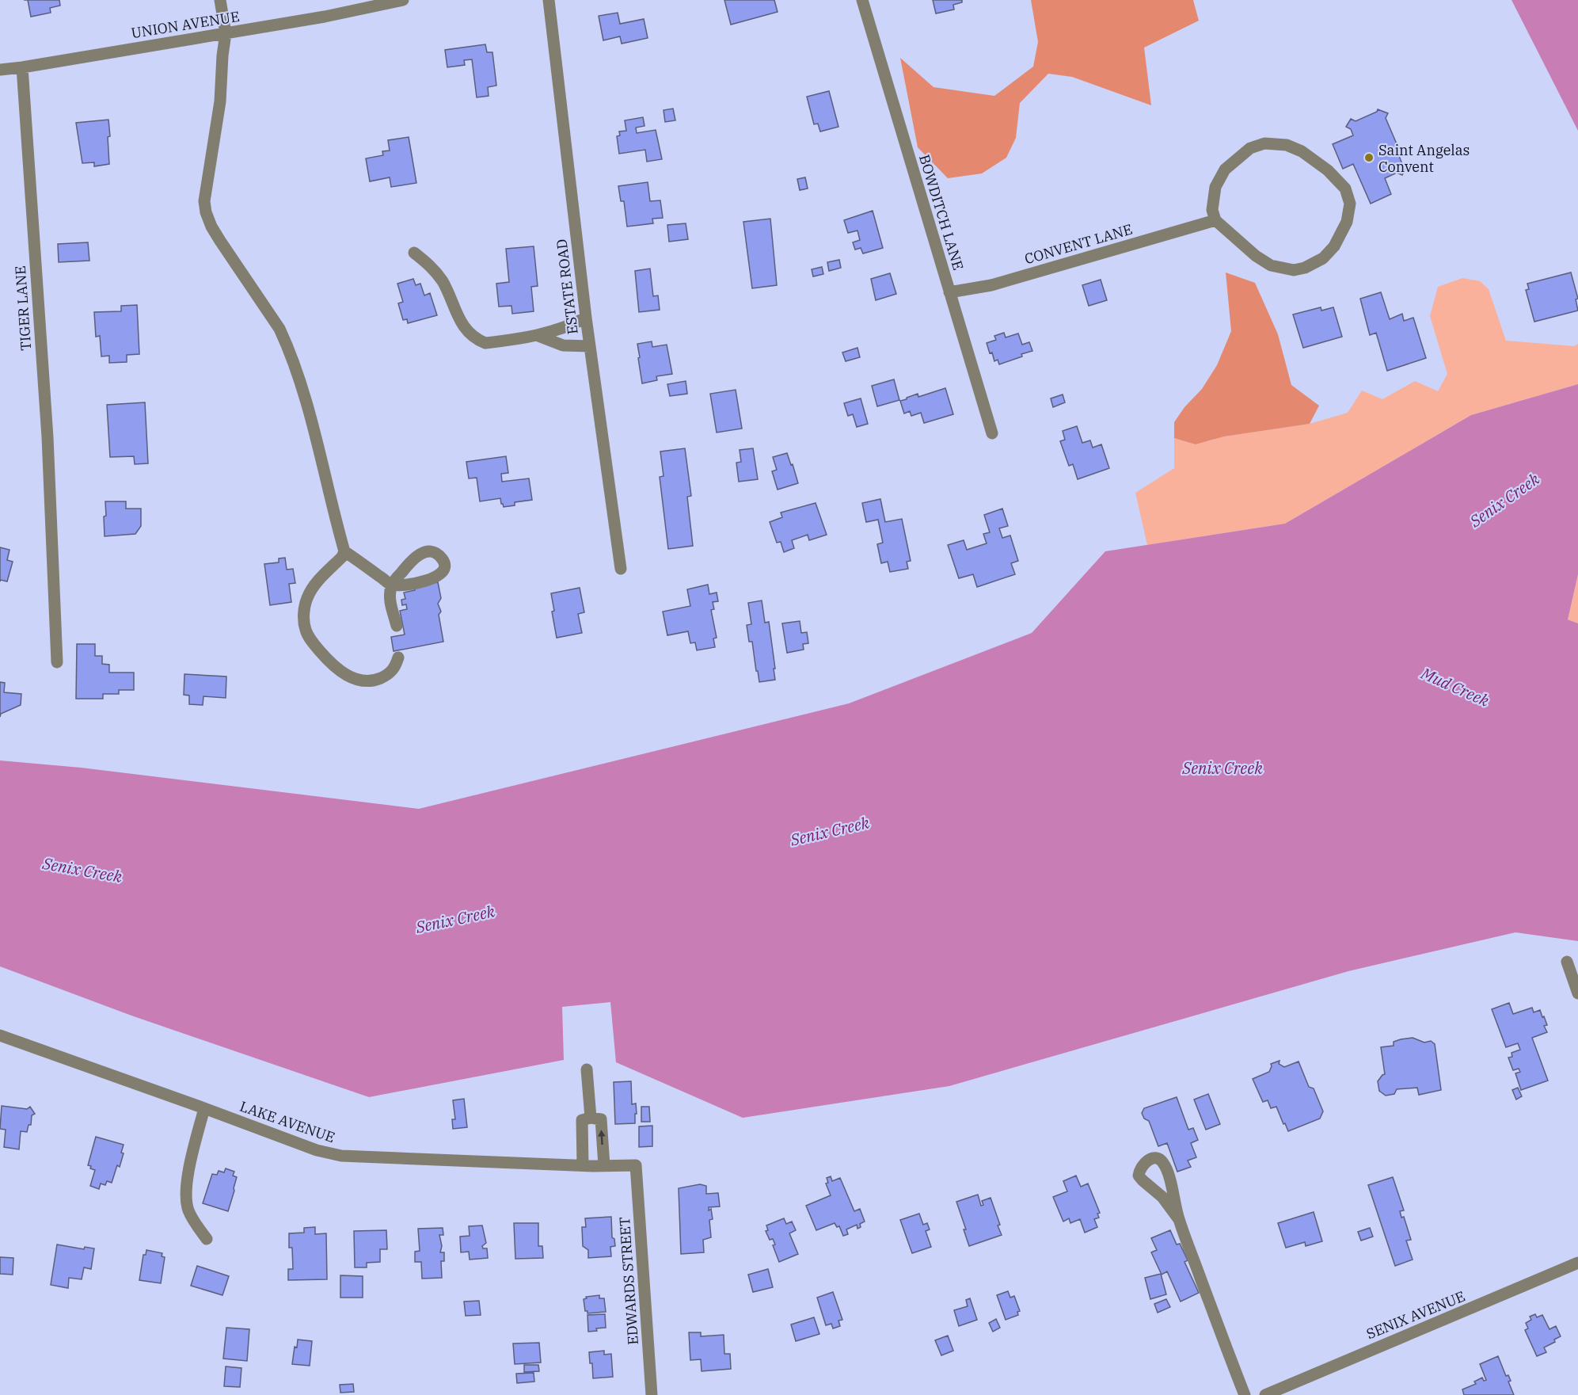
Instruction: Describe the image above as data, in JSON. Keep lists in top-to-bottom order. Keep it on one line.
{"streets":{"street":["UNION AVENUE","BOWDITCH LANE","CONVENT LANE","ESTATE ROAD","TIGER LANE","LAKE AVENUE","EDWARDS STREET","SENIX AVENUE"]},"crossings":[["UNION AVENUE","TIGER LANE"],["BOWDITCH LANE","CONVENT LANE"],["LAKE AVENUE","EDWARDS STREET"]],"water":["Senix Creek","Mud Creek"],"places":["Saint Angelas Convent"]}
